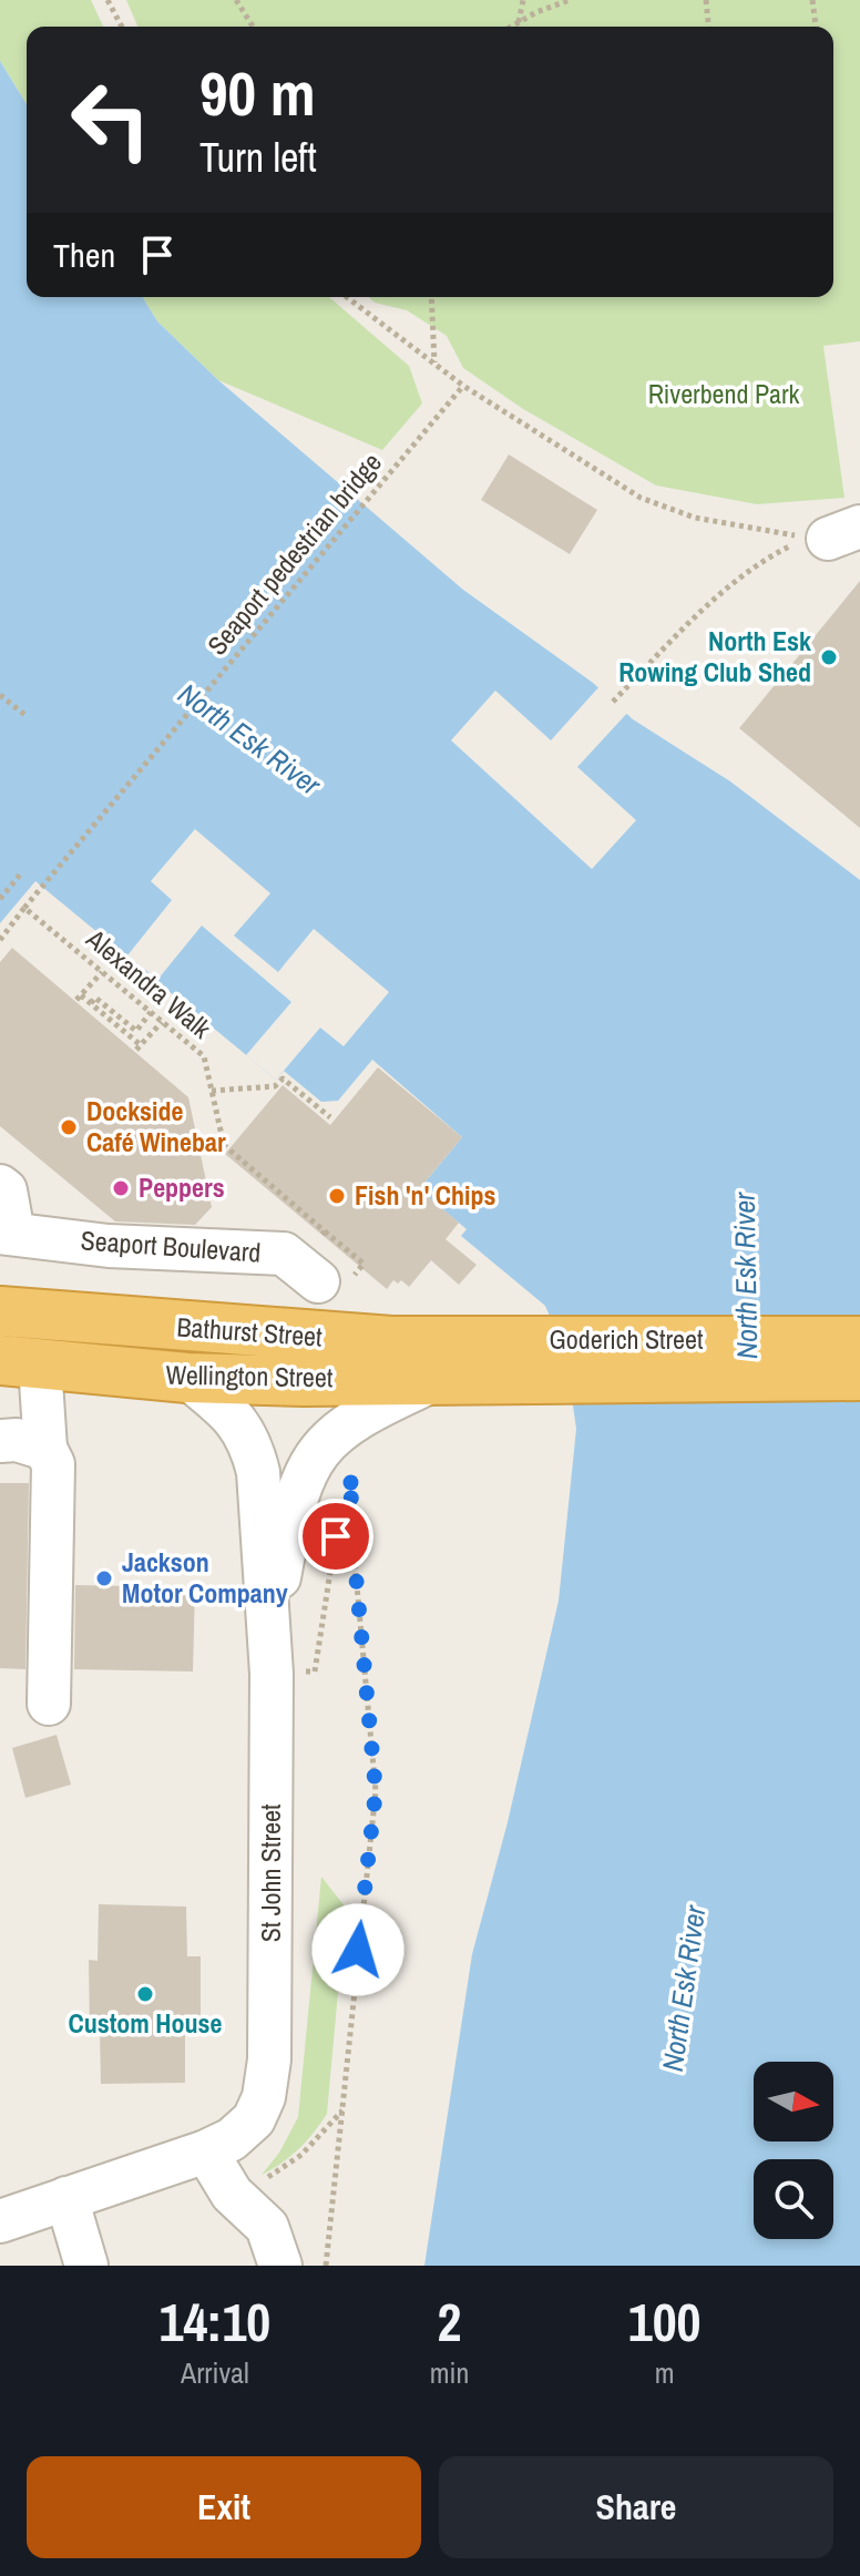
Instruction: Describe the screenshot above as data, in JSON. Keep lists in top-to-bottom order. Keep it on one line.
{"streets":{"highway":["Bathurst Street","Goderich Street","Wellington Street"],"street":["Seaport Boulevard","St John Street"],"path":["Seaport pedestrian bridge","Alexandra Walk"]},"crossings":[["Seaport pedestrian bridge","Alexandra Walk"],["Alexandra Walk","Seaport Boulevard"],["Bathurst Street","Goderich Street"],["Bathurst Street","Wellington Street"],["Goderich Street","Wellington Street"],["Wellington Street","St John Street"]],"water":["North Esk River"],"parks":["Riverbend Park"],"places":["North Esk Rowing Club Shed","Dockside Café Winebar","Peppers","Fish 'n' Chips","Jackson Motor Company","Custom House"],"north":"right","page":{"turn":["90 m","Turn left"],"then":"Then","eta":["14:10","Arrival","2","min","100","m"],"buttons":["Exit","Share"]}}
